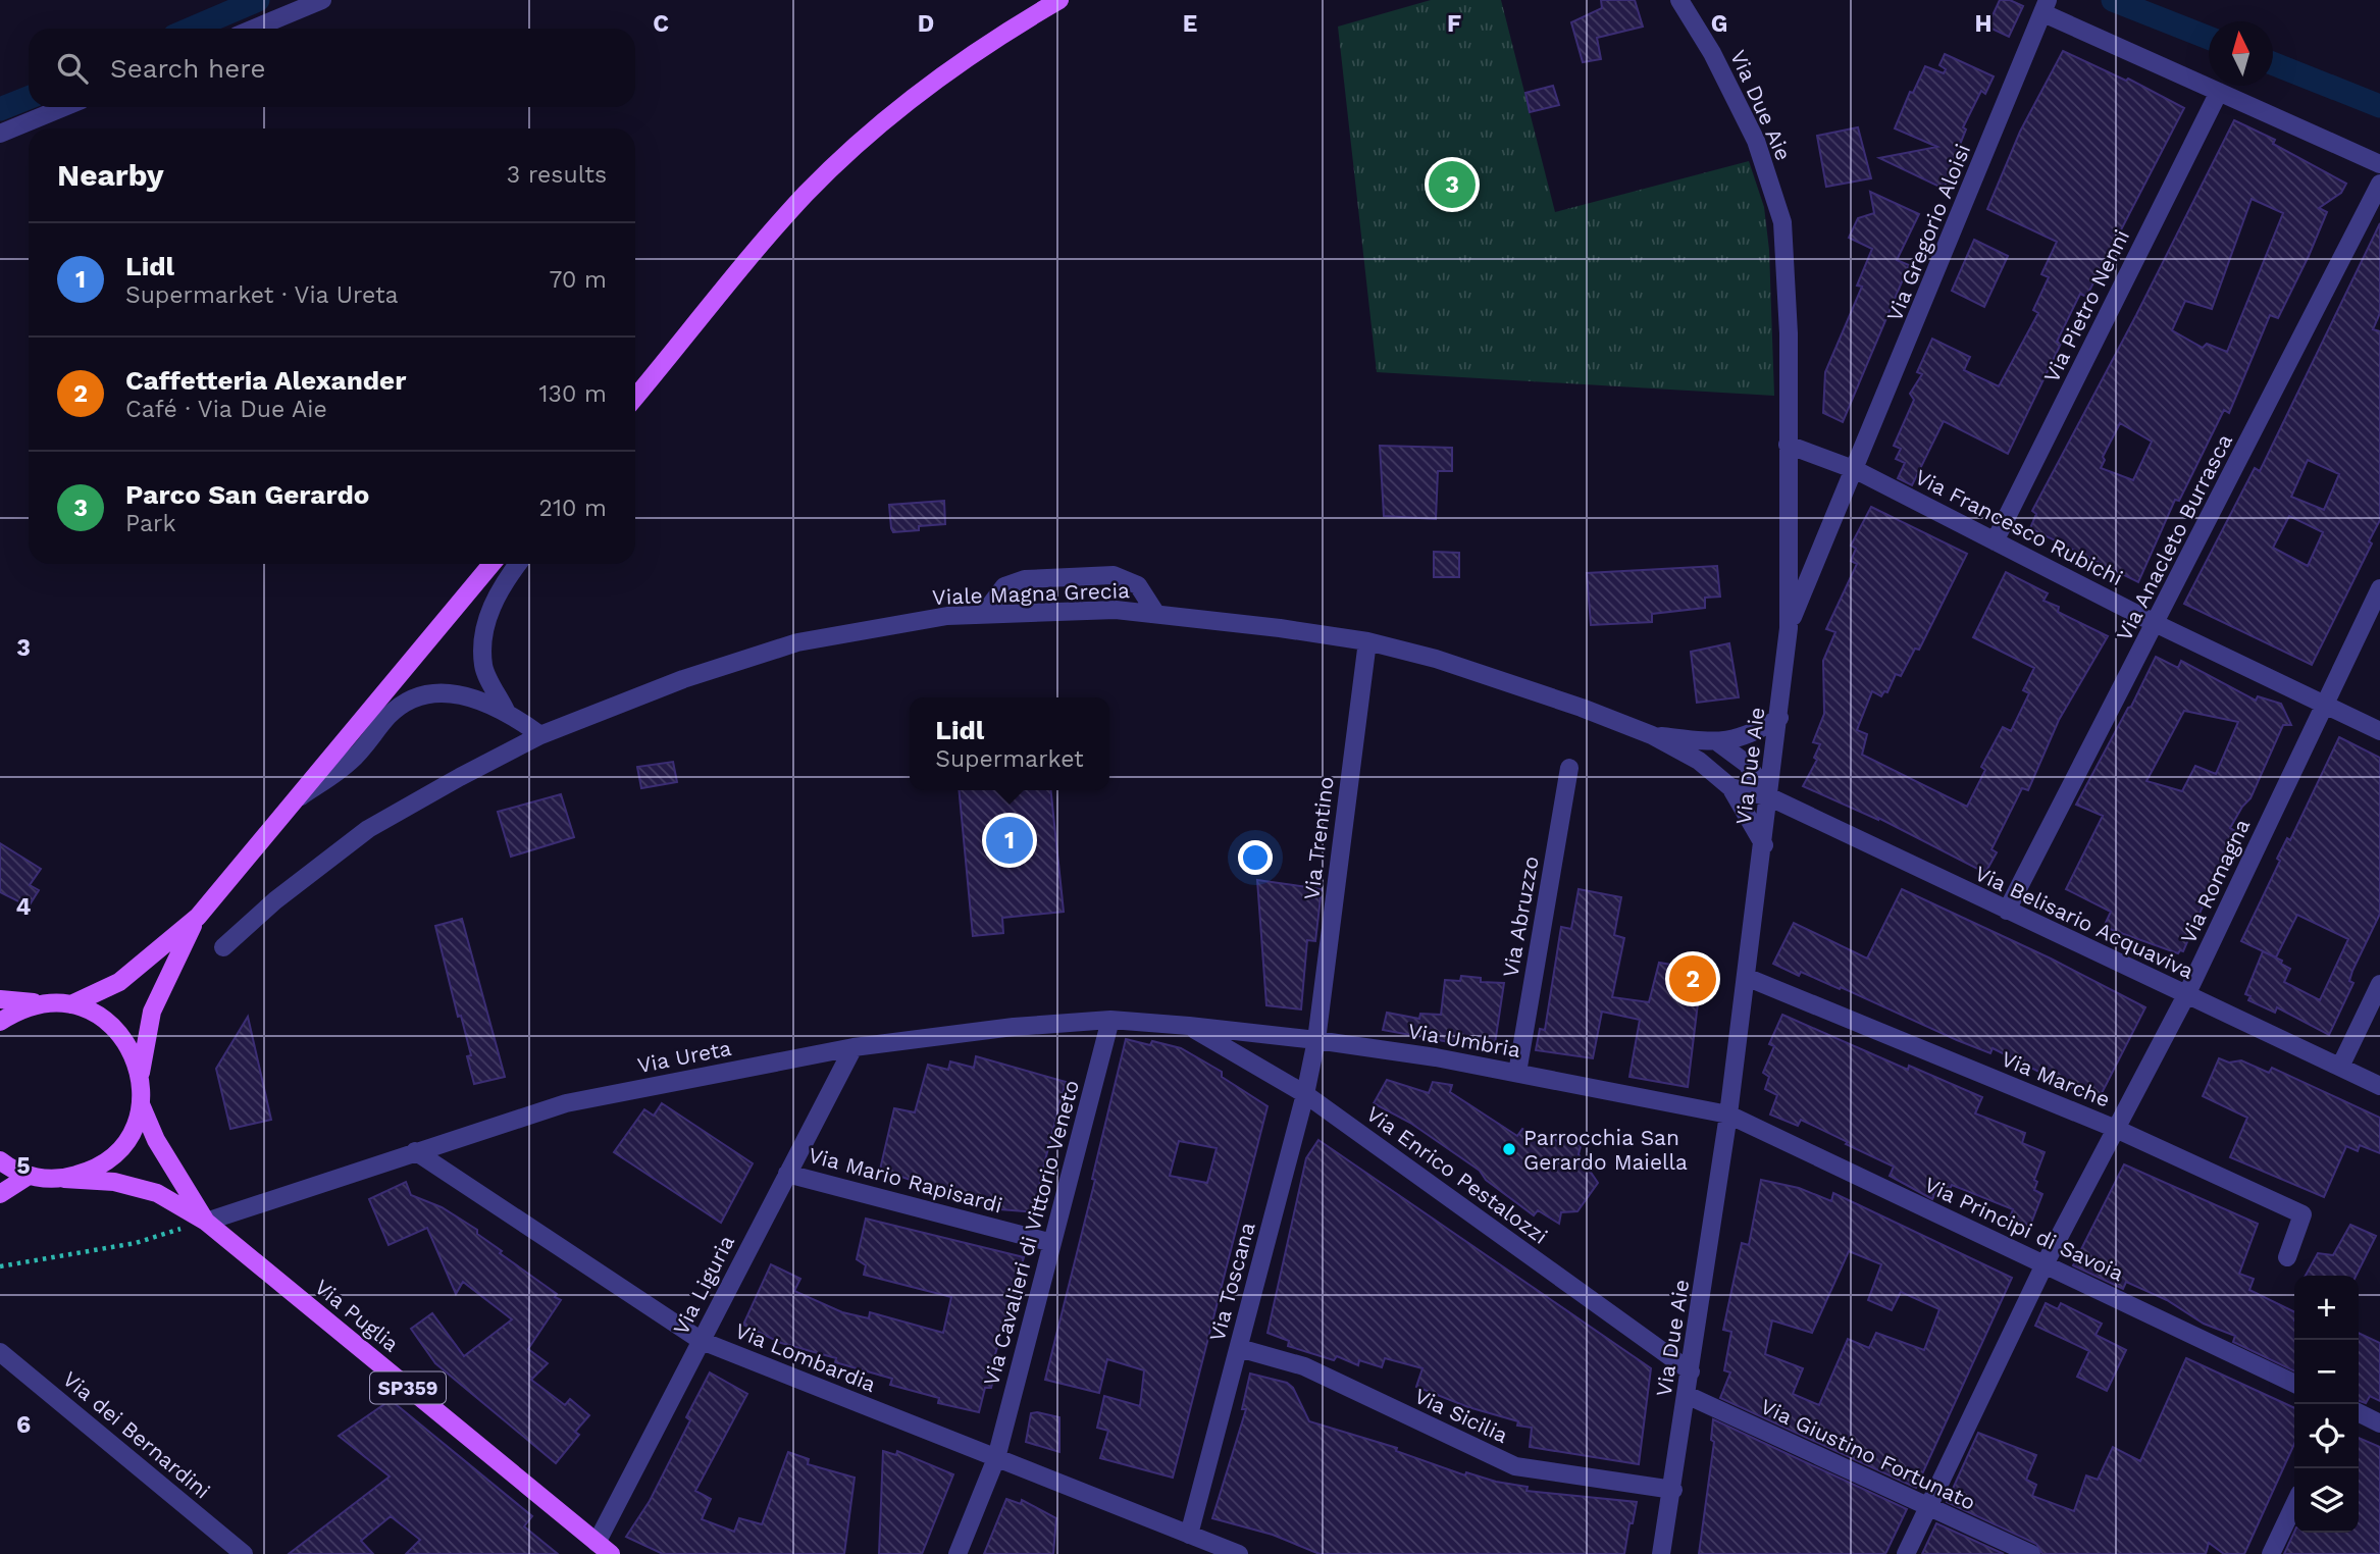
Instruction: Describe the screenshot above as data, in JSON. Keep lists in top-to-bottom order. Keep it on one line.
{"streets":{"main road":["Via Puglia","SP359"],"street":["Via Due Aie","Via Gregorio Aloisi","Via Pietro Nenni","Via Francesco Rubichi","Via Anacleto Burrasca","Viale Magna Grecia","Via Trentino","Via Romagna","Via Abruzzo","Via Belisario Acquaviva","Via Umbria","Via Ureta","Via Marche","Via Enrico Pestalozzi","Via Mario Rapisardi","Via Principi di Savoia","Via Cavalieri di Vittorio Veneto","Via Toscana","Via Liguria","Via Lombardia","Via Sicilia","Via dei Bernardini","Via Giustino Fortunato"]},"crossings":[["Via Due Aie","Via Gregorio Aloisi"],["Via Due Aie","Via Francesco Rubichi"],["Via Due Aie","Viale Magna Grecia"],["Via Due Aie","Via Belisario Acquaviva"],["Via Due Aie","Via Umbria"],["Via Due Aie","Via Marche"],["Via Due Aie","Via Enrico Pestalozzi"],["Via Due Aie","Via Principi di Savoia"],["Via Due Aie","Via Sicilia"],["Via Due Aie","Via Giustino Fortunato"],["Via Gregorio Aloisi","Via Francesco Rubichi"],["Via Pietro Nenni","Via Francesco Rubichi"],["Via Francesco Rubichi","Via Anacleto Burrasca"],["Via Francesco Rubichi","Via Romagna"],["Via Anacleto Burrasca","Via Belisario Acquaviva"],["Viale Magna Grecia","Via Trentino"],["Viale Magna Grecia","Via Belisario Acquaviva"],["Via Trentino","Via Umbria"],["Via Trentino","Via Toscana"],["Via Romagna","Via Belisario Acquaviva"],["Via Romagna","Via Marche"],["Via Romagna","Via Principi di Savoia"],["Via Romagna","Via Giustino Fortunato"],["Via Abruzzo","Via Umbria"],["Via Umbria","Via Ureta"],["Via Umbria","Via Enrico Pestalozzi"],["Via Umbria","Via Principi di Savoia"],["Via Umbria","Via Toscana"],["Via Ureta","Via Enrico Pestalozzi"],["Via Ureta","Via Cavalieri di Vittorio Veneto"],["Via Ureta","Via Liguria"],["Via Ureta","Via Puglia"],["Via Ureta","Via Lombardia"],["Via Enrico Pestalozzi","Via Toscana"],["Via Mario Rapisardi","Via Cavalieri di Vittorio Veneto"],["Via Mario Rapisardi","Via Liguria"],["Via Cavalieri di Vittorio Veneto","Via Lombardia"],["Via Toscana","Via Lombardia"],["Via Toscana","Via Sicilia"],["Via Liguria","Via Puglia"],["Via Liguria","Via Lombardia"],["Via Puglia","SP359"]],"places":["Parrocchia San Gerardo Maiella"],"north":"top","page":{"search":"Search here","heading":["Nearby","3 results"],"pins":["3","1","2"],"list":[{"mark":"1","name":"Lidl","note":"Supermarket · Via Ureta","value":"70 m"},{"mark":"2","name":"Caffetteria Alexander","note":"Café · Via Due Aie","value":"130 m"},{"mark":"3","name":"Parco San Gerardo","note":"Park","value":"210 m"}],"popup":["Lidl","Supermarket"],"map_buttons":["+","−"]},"grid":{"columns":["C","D","E","F","G","H"],"rows":["3","4","5","6"]}}
